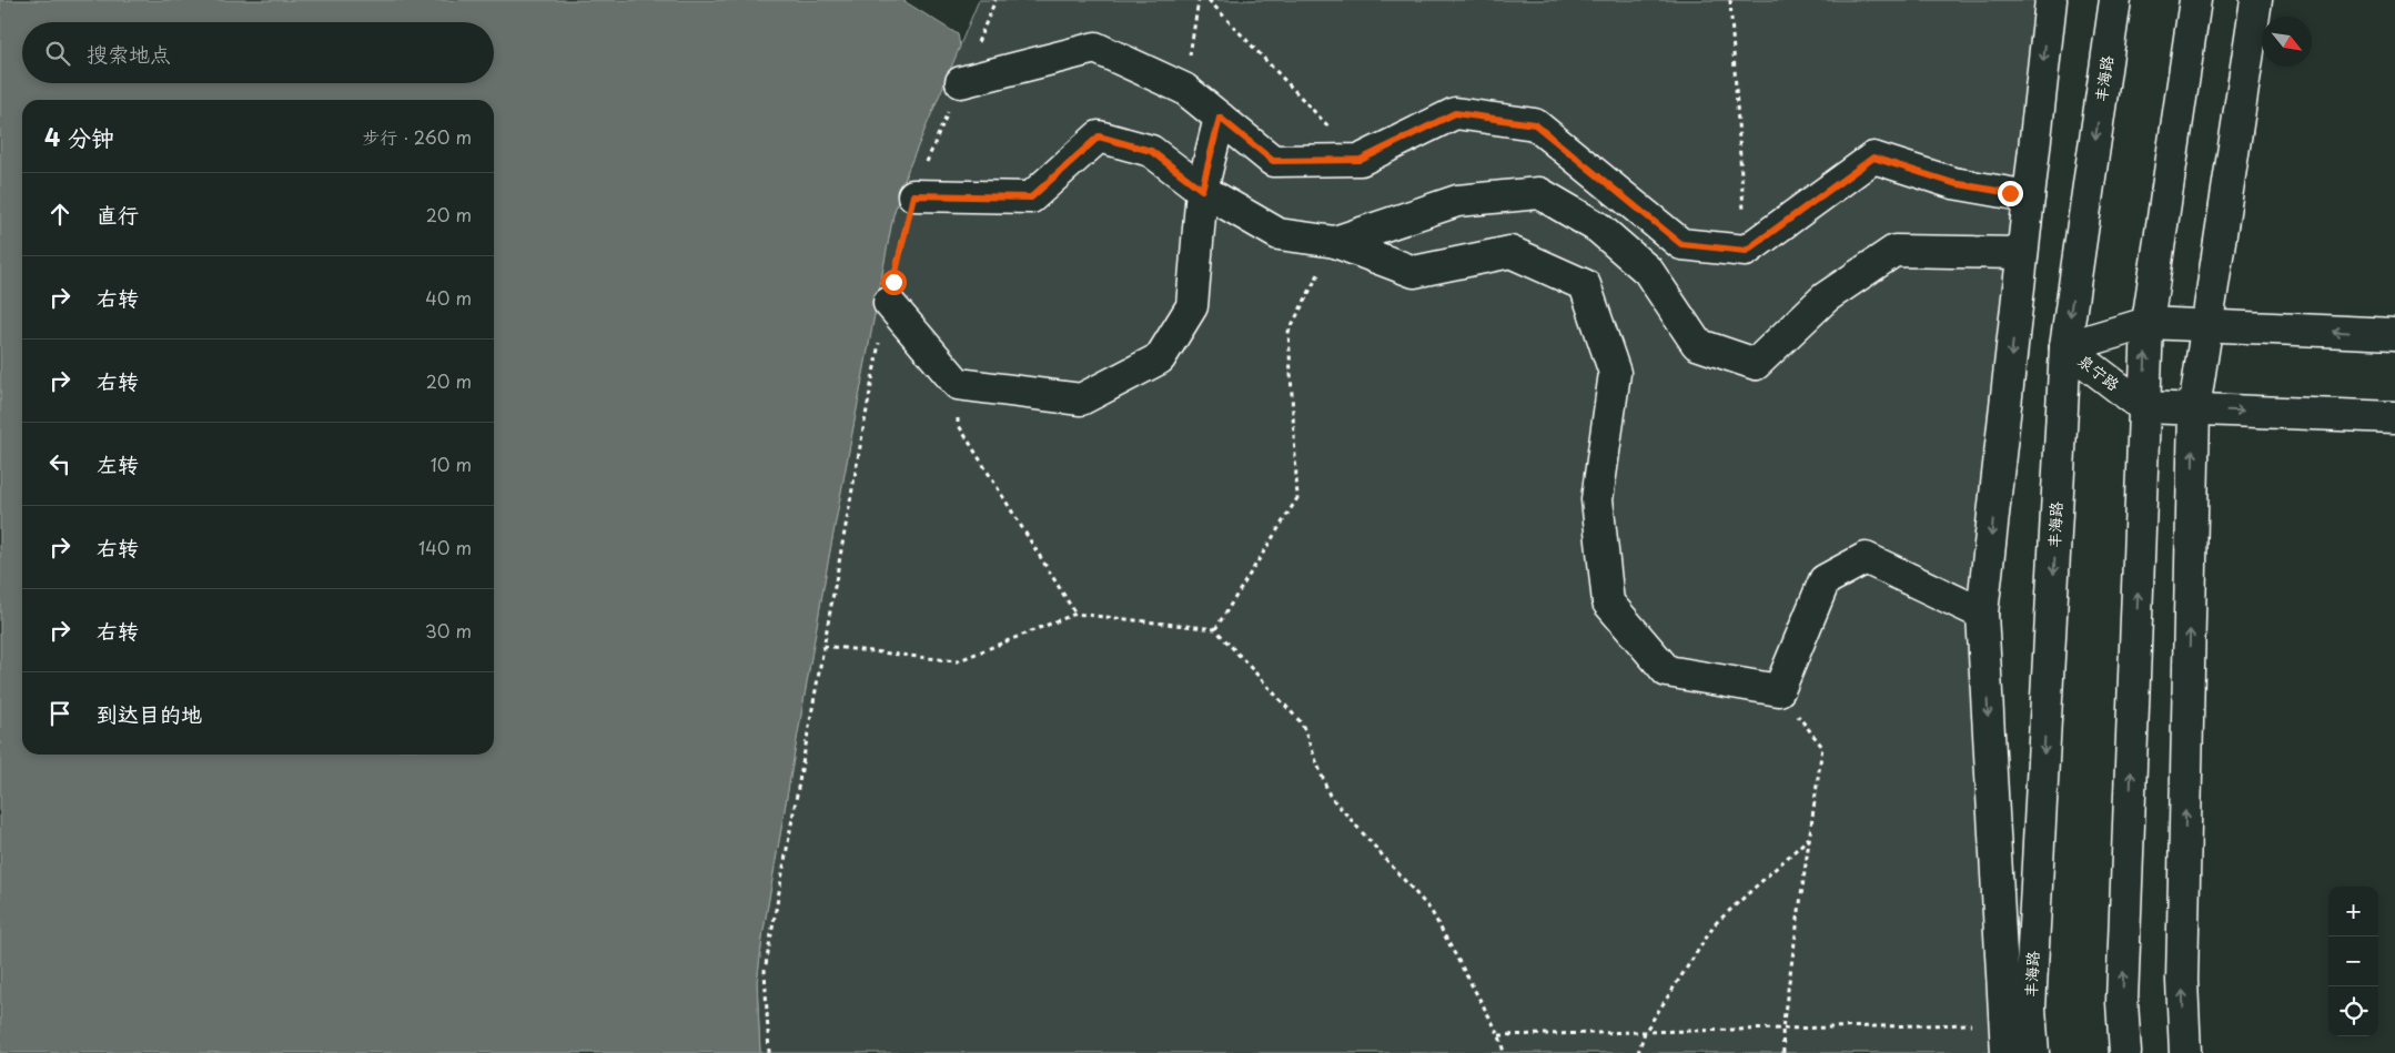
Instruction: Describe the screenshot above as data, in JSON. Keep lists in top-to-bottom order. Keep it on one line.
{"streets":{"street":["丰海路","泉宁路"]},"crossings":[["丰海路","泉宁路"]],"north":"bottom right","page":{"search":"搜索地点","heading":["4 分钟","步行 · 260 m"],"list":[["直行","20 m"],["右转","40 m"],["右转","20 m"],["左转","10 m"],["右转","140 m"],["右转","30 m"],"到达目的地"],"map_buttons":["+","−"]}}
